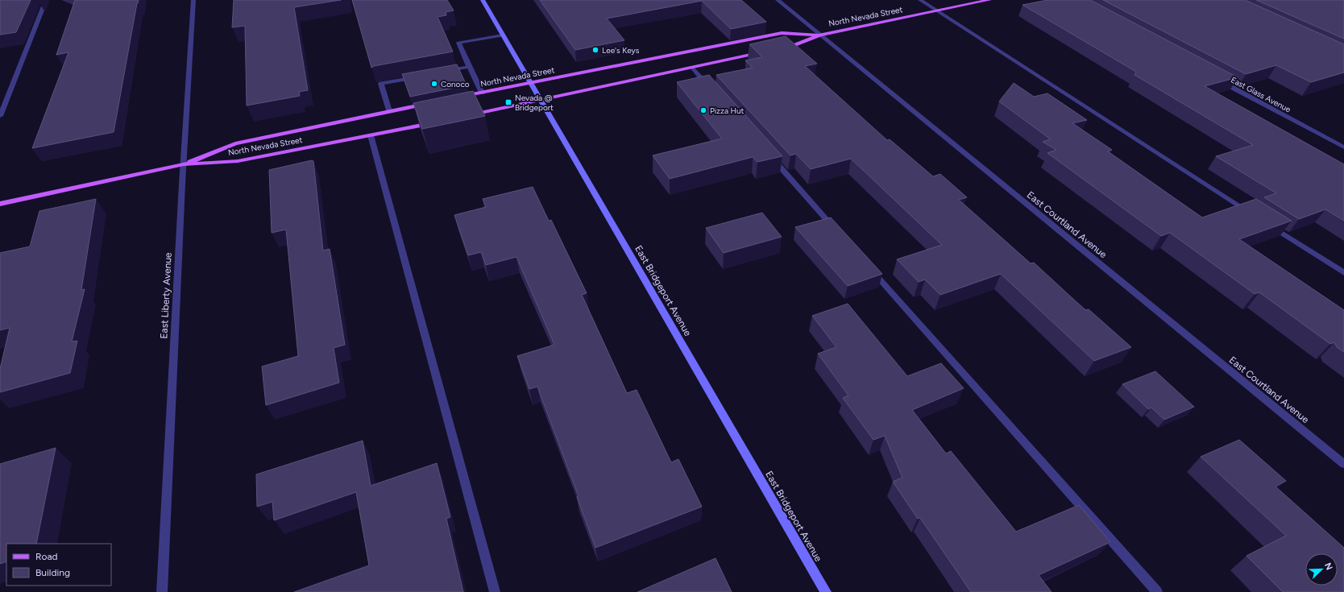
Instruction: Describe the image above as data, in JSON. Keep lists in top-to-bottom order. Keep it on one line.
{"streets":{"main road":["North Nevada Street"],"street":["East Glass Avenue","East Courtland Avenue","East Bridgeport Avenue","East Liberty Avenue"]},"crossings":[["North Nevada Street","East Courtland Avenue"],["North Nevada Street","East Bridgeport Avenue"],["North Nevada Street","East Liberty Avenue"]],"places":{"other":["Lee's Keys","Conoco","Pizza Hut"],"transit":["Nevada @ Bridgeport"]},"legend":["Road","Building"],"north":"top right"}
